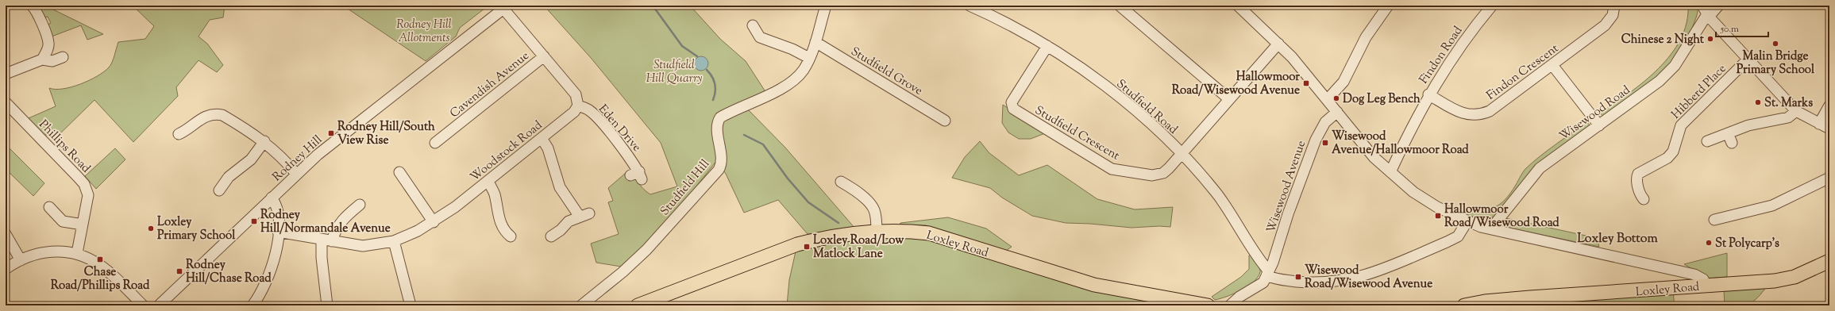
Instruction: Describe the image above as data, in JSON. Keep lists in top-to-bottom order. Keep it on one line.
{"streets":{"main road":["Loxley Road"],"street":["Findon Road","Studfield Grove","Findon Crescent","Cavendish Avenue","Hibberd Place","Studfield Road","Wisewood Road","Eden Drive","Studfield Crescent","Phillips Road","Woodstock Road","Rodney Hill","Wisewood Avenue","Studfield Hill"]},"crossings":[["Findon Road","Findon Crescent"],["Studfield Grove","Studfield Hill"],["Studfield Road","Studfield Crescent"],["Studfield Road","Wisewood Avenue"],["Eden Drive","Woodstock Road"]],"districts":["Loxley Bottom"],"parks":["Rodney Hill Allotments","Studfield Hill Quarry"],"places":{"other":["Chinese 2 Night","Malin Bridge Primary School","Dog Leg Bench","St. Marks","Loxley Primary School","St Polycarp's"],"transit":["Hallowmoor Road/Wisewood Avenue","Rodney Hill/South View Rise","Wisewood Avenue/Hallowmoor Road","Hallowmoor Road/Wisewood Road","Rodney Hill/Normandale Avenue","Loxley Road/Low Matlock Lane","Chase Road/Phillips Road","Rodney Hill/Chase Road","Wisewood Road/Wisewood Avenue"]},"scale_bar":"50 m"}
